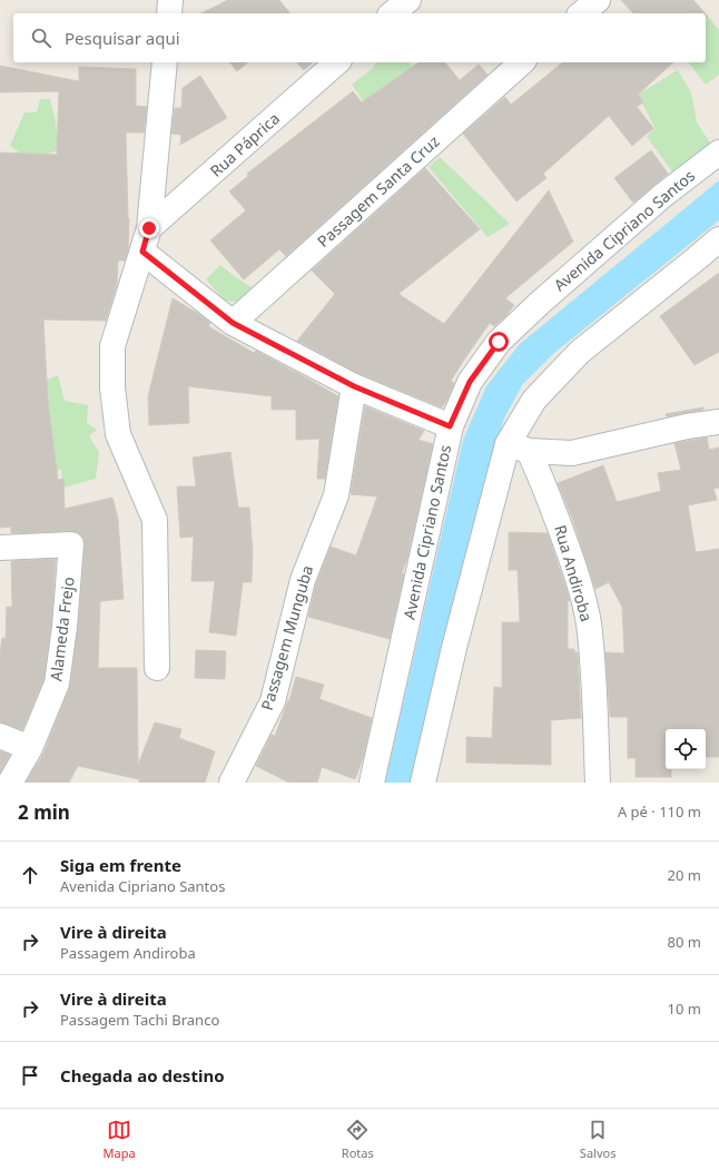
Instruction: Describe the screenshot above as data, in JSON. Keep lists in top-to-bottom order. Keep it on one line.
{"streets":{"street":["Rua Páprica","Passagem Santa Cruz","Avenida Cipriano Santos","Rua Andiroba","Alameda Frejo","Passagem Munguba"]},"page":{"search":"Pesquisar aqui","heading":["2 min","A pé · 110 m"],"list":[["Siga em frente","Avenida Cipriano Santos","20 m"],["Vire à direita","Passagem Andiroba","80 m"],["Vire à direita","Passagem Tachi Branco","10 m"],"Chegada ao destino"],"nav":["Mapa","Rotas","Salvos"]}}
